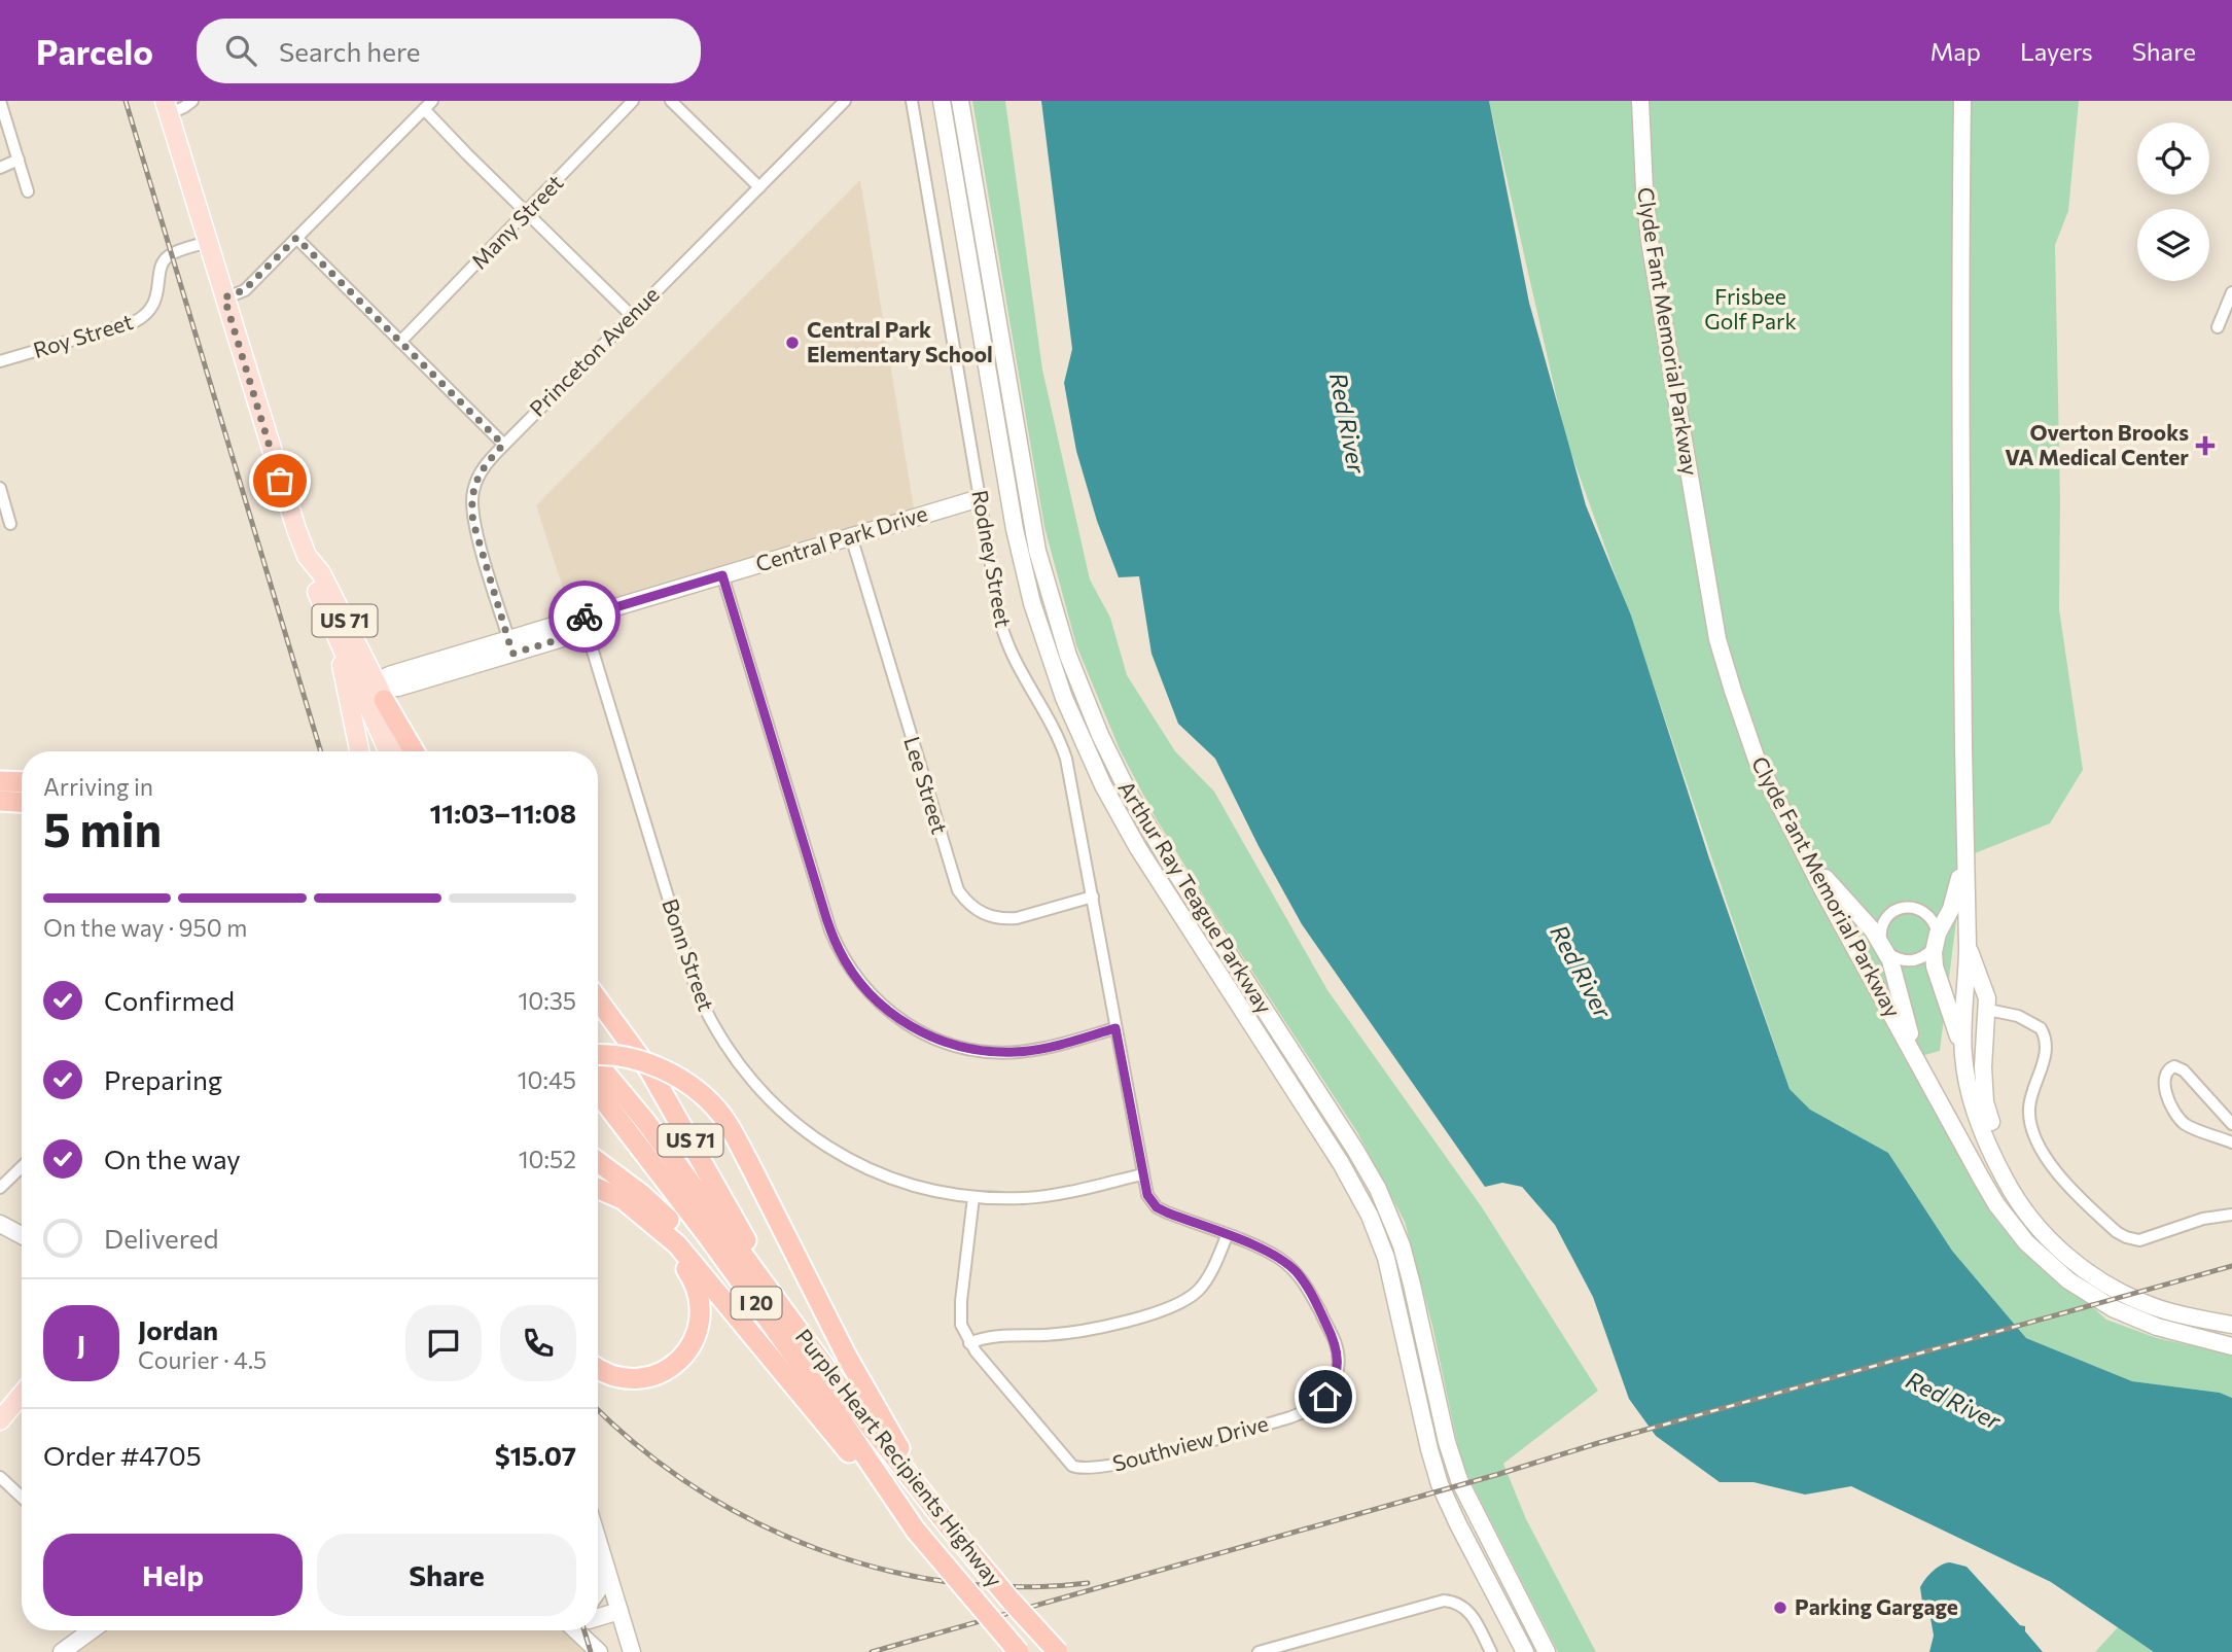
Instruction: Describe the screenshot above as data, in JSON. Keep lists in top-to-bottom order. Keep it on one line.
{"streets":{"highway":["US 71","I 20","Purple Heart Recipients Highway"],"main road":["Clyde Fant Memorial Parkway","Central Park Drive","Arthur Ray Teague Parkway"],"street":["Many Street","Roy Street","Princeton Avenue","Rodney Street","Lee Street","Bonn Street","Southview Drive"]},"crossings":[["Roy Street","US 71"],["Princeton Avenue","Central Park Drive"],["Central Park Drive","Rodney Street"],["Central Park Drive","US 71"],["Central Park Drive","Lee Street"],["Central Park Drive","Bonn Street"],["Rodney Street","Lee Street"],["Rodney Street","Bonn Street"],["Rodney Street","Southview Drive"],["US 71","Purple Heart Recipients Highway"],["Bonn Street","Southview Drive"]],"water":["Red River"],"parks":["Frisbee Golf Park"],"places":{"other":["Central Park Elementary School","Parking Gargage"],"health":["Overton Brooks VA Medical Center"]},"page":{"header":"Parcelo","search":"Search here","nav":["Map","Layers","Share"],"heading":["5 min","Arriving in","11:03–11:08"],"panel":["Jordan","Courier · 4.5","Order #4705","$15.07"],"bar":"On the way · 950 m","list":[["Confirmed","10:35"],["Preparing","10:45"],["On the way","10:52"],"Delivered"],"round":"J","buttons":["Help","Share"]}}
